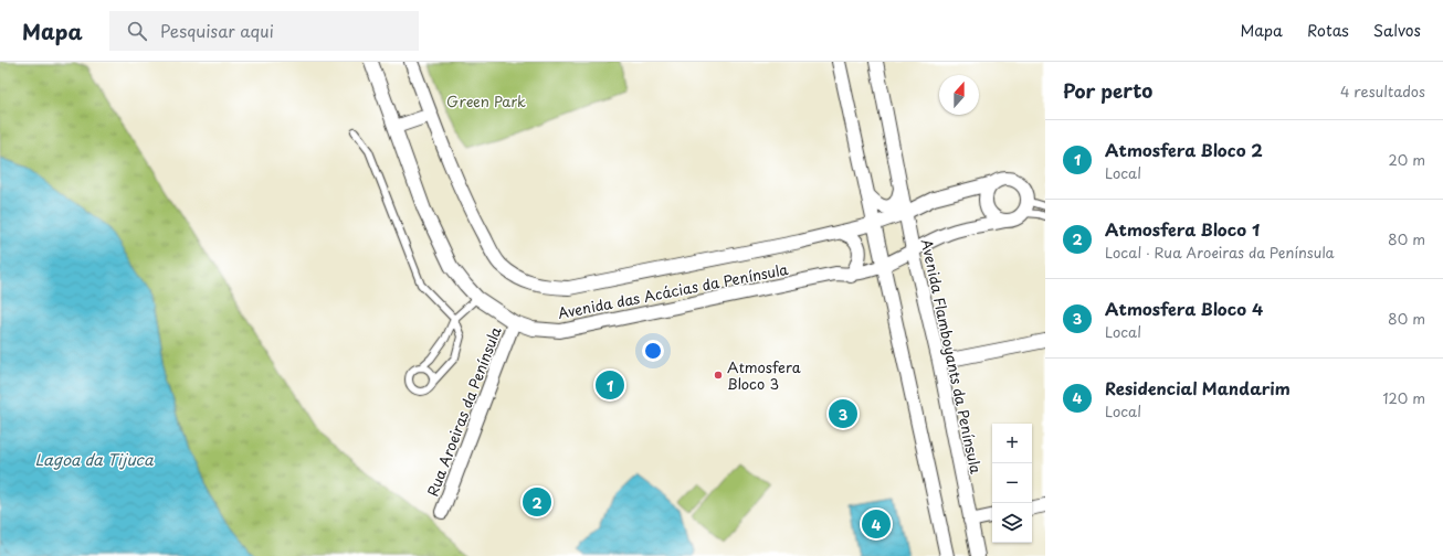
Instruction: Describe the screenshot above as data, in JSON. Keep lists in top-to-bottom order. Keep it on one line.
{"streets":{"street":["Avenida das Acácias da Península","Avenida Flamboyants da Península","Rua Aroeiras da Península"]},"crossings":[["Avenida das Acácias da Península","Avenida Flamboyants da Península"],["Avenida das Acácias da Península","Rua Aroeiras da Península"]],"water":["Lagoa da Tijuca"],"parks":["Green Park"],"places":["Atmosfera Bloco 3"],"north":"top","page":{"header":"Mapa","search":"Pesquisar aqui","nav":["Mapa","Rotas","Salvos"],"heading":["Por perto","4 resultados"],"list":[{"mark":"1","name":"Atmosfera Bloco 2","note":"Local","value":"20 m"},{"mark":"2","name":"Atmosfera Bloco 1","note":"Local · Rua Aroeiras da Península","value":"80 m"},{"mark":"3","name":"Atmosfera Bloco 4","note":"Local","value":"80 m"},{"mark":"4","name":"Residencial Mandarim","note":"Local","value":"120 m"}],"pins":["1","3","2","4"],"map_buttons":["+","−"]}}
